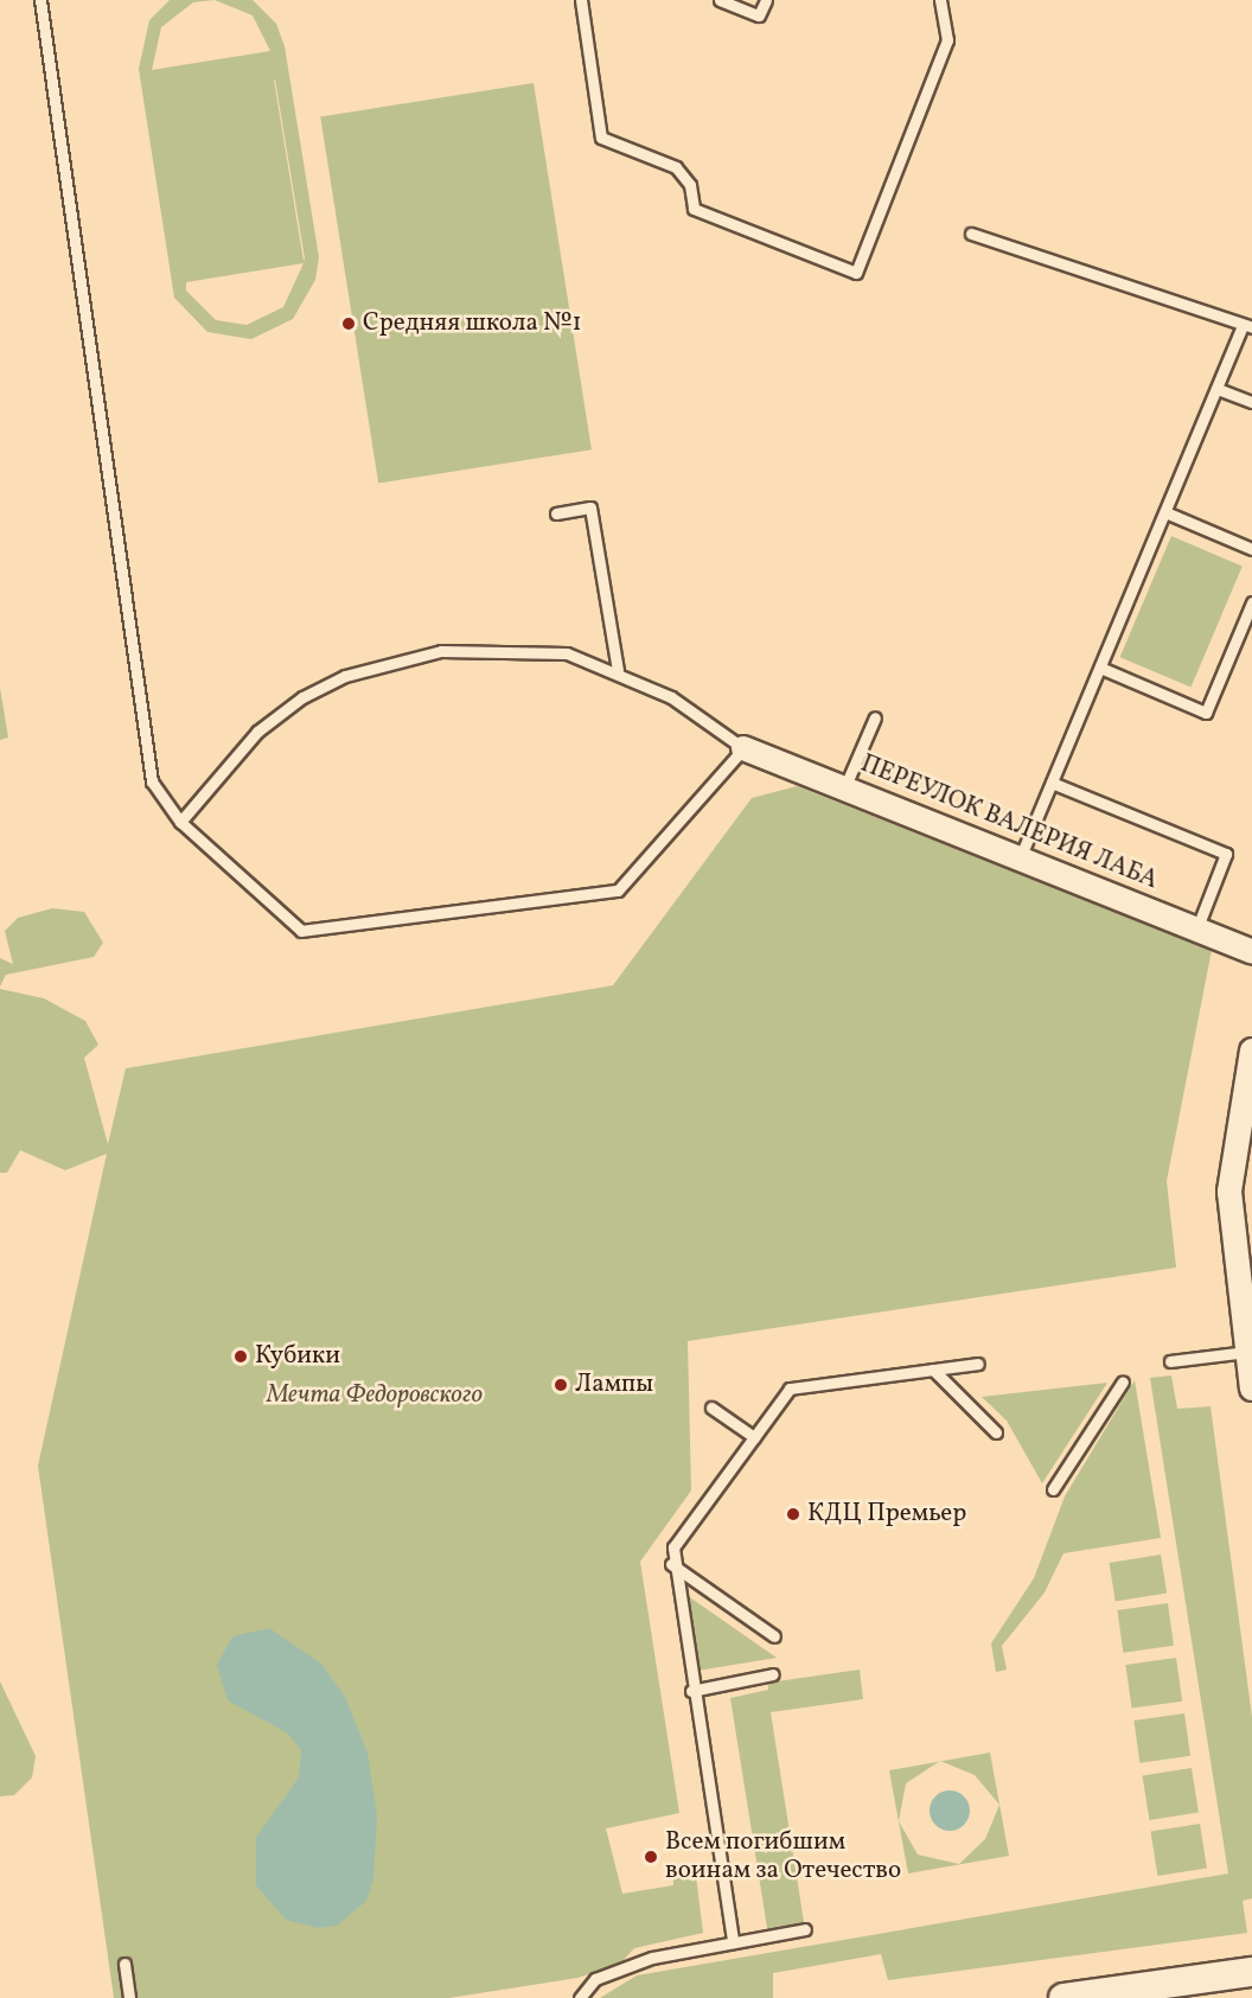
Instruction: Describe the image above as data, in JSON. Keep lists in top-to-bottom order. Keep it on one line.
{"streets":{"street":["ПЕРЕУЛОК ВАЛЕРИЯ ЛАБА"]},"parks":["Мечта Федоровского"],"places":["Средняя школа №1","Кубики","Лампы","КДЦ Премьер","Всем погибшим воинам за Отечество"]}
